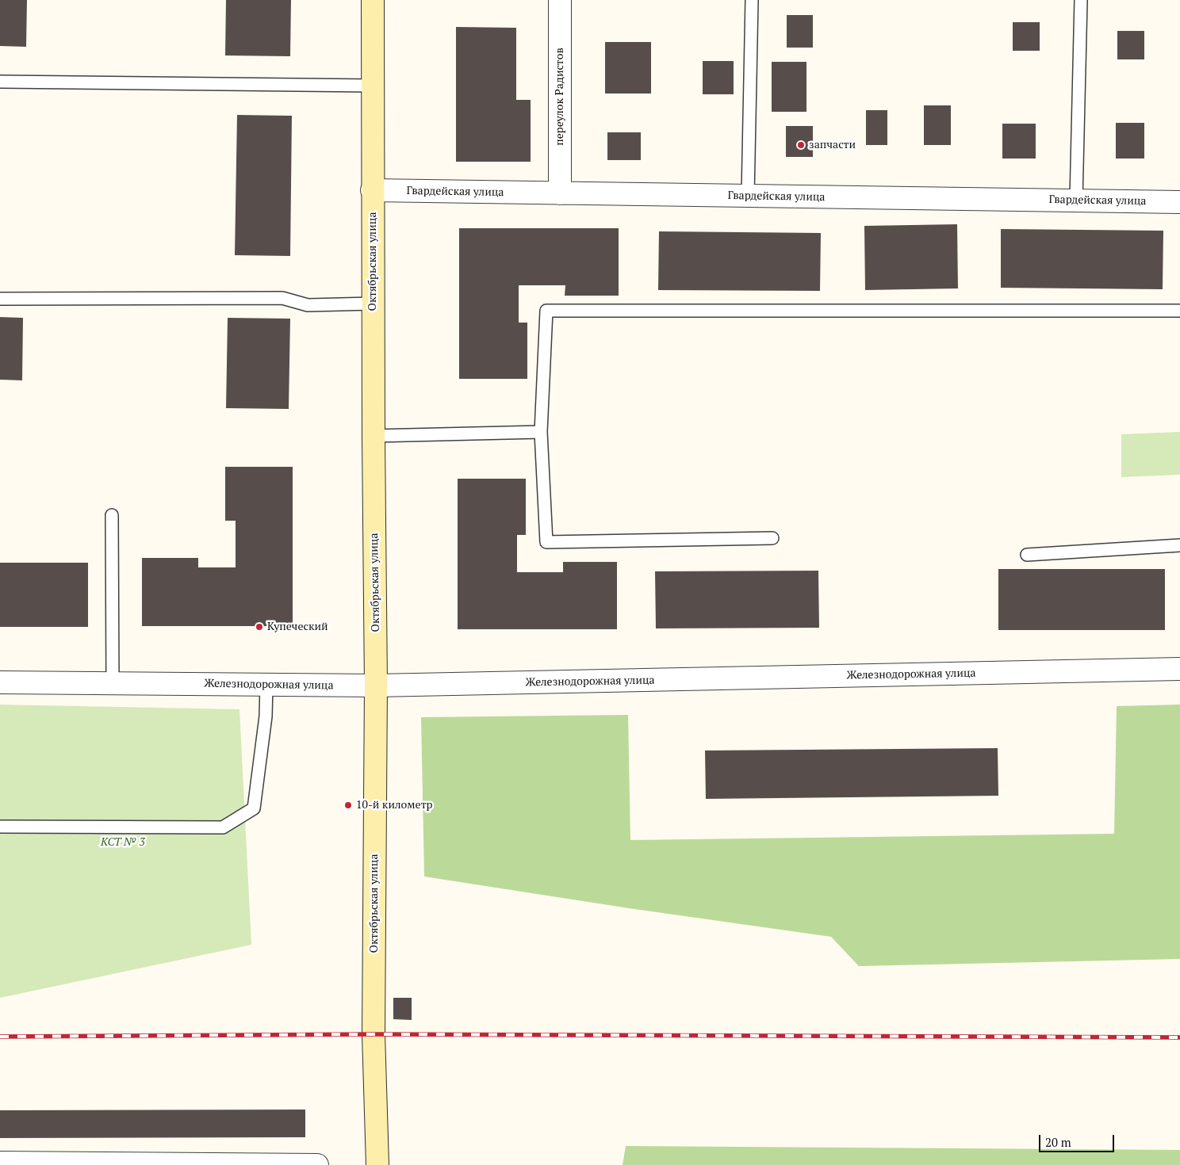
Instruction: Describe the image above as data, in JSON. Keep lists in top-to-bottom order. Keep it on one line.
{"streets":{"main road":["Октябрьская улица"],"street":["переулок Радистов","Гвардейская улица","Железнодорожная улица"]},"crossings":[["переулок Радистов","Гвардейская улица"],["Гвардейская улица","Октябрьская улица"],["Октябрьская улица","Железнодорожная улица"]],"parks":["КСТ № 3"],"places":["запчасти","Купеческий","10-й километр"],"scale_bar":"20 m"}
